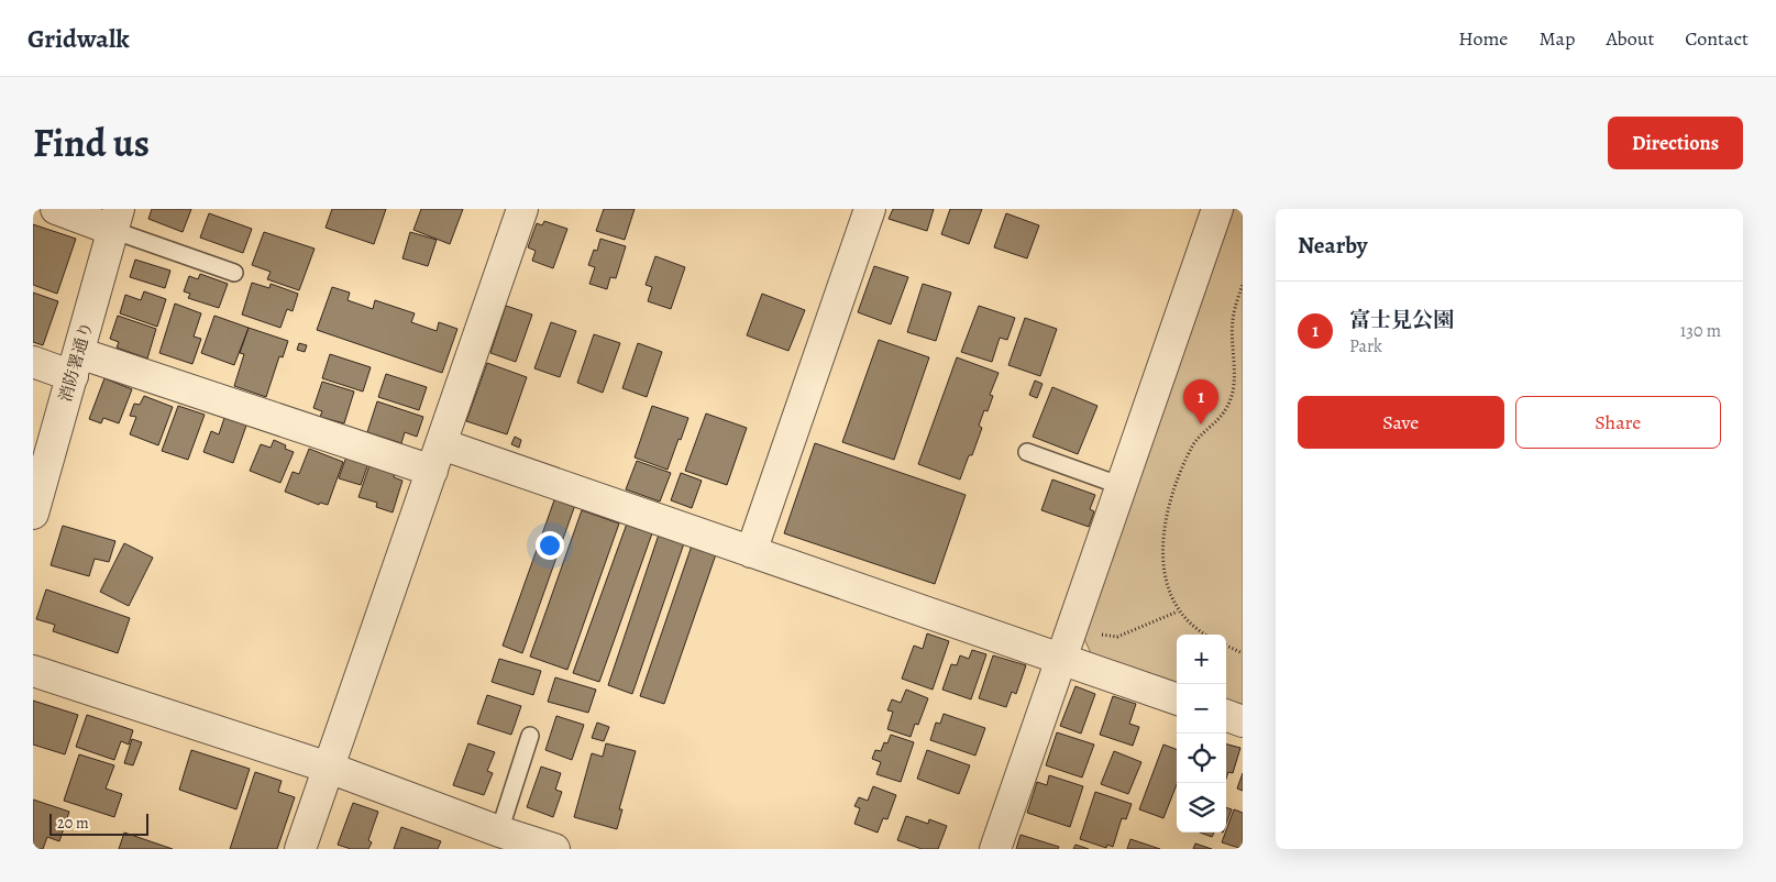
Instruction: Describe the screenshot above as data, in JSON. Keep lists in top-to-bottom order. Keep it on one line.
{"streets":{"street":["消防署通り"]},"scale_bar":"20 m","page":{"header":"Gridwalk","nav":["Home","Map","About","Contact"],"title":"Find us","buttons":["Directions",["Save","Share"]],"heading":"Nearby","list":[{"mark":"1","name":"富士見公園","note":"Park","value":"130 m"}],"pins":"1","map_buttons":["+","−"],"scale":"20 m"}}
